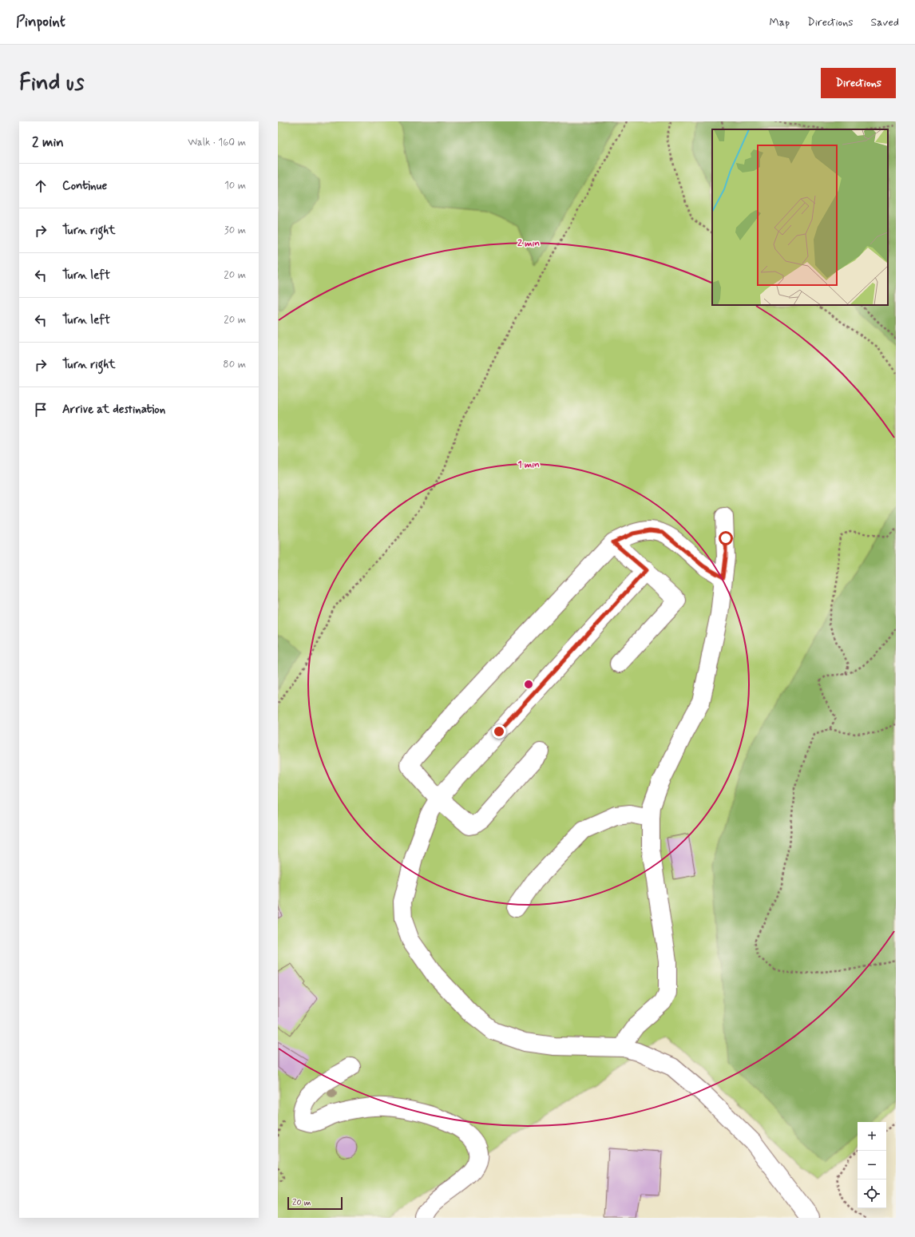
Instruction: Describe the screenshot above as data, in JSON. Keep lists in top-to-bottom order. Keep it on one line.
{"scale_bar":"20 m","page":{"header":"Pinpoint","nav":["Map","Directions","Saved"],"buttons":"Directions","title":"Find us","heading":["2 min","Walk · 160 m"],"list":[["Continue","10 m"],["Turn right","30 m"],["Turn left","20 m"],["Turn left","20 m"],["Turn right","80 m"],"Arrive at destination"],"map_buttons":["+","−"],"scale":"20 m"},"rings":["2 min","1 min"]}
